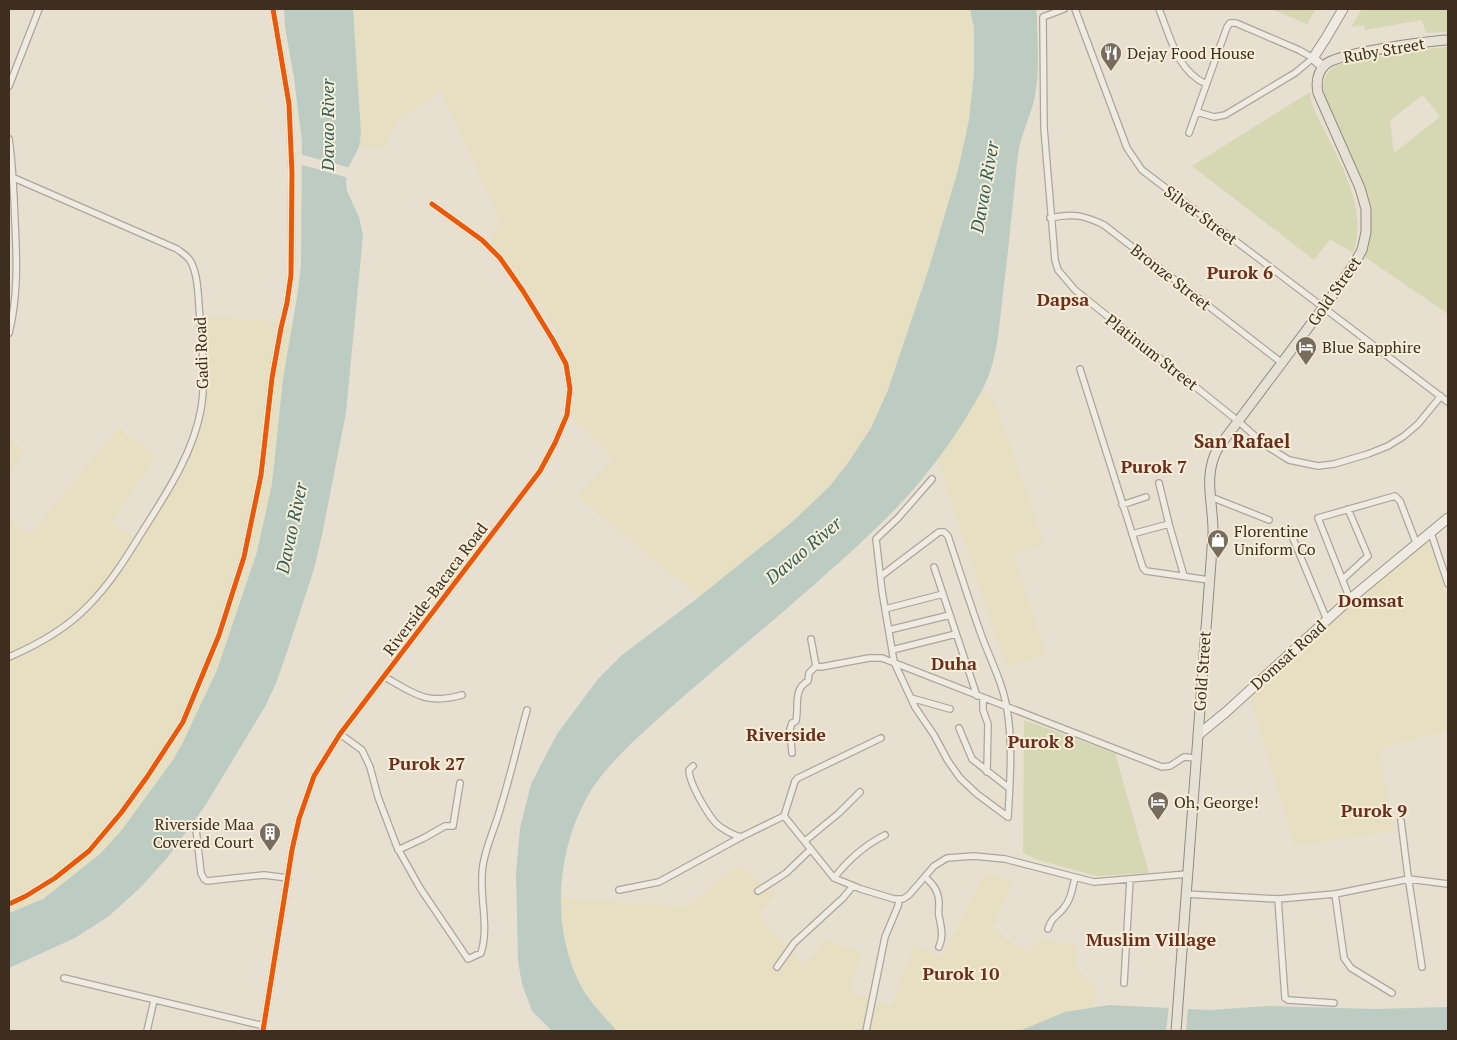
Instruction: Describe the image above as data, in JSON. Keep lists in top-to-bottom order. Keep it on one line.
{"streets":{"main road":["Ruby Street","Gold Street"],"street":["Silver Street","Bronze Street","Platinum Street","Gadi Road","Riverside-Bacaca Road","Domsat Road"]},"crossings":[["Ruby Street","Gold Street"],["Silver Street","Gold Street"],["Silver Street","Platinum Street"],["Bronze Street","Gold Street"],["Bronze Street","Platinum Street"],["Gold Street","Platinum Street"],["Gold Street","Domsat Road"]],"districts":["Purok 6","Dapsa","San Rafael","Purok 7","Domsat","Duha","Riverside","Purok 8","Purok 27","Purok 9","Muslim Village","Purok 10"],"water":["Davao River"],"places":{"restaurant":["Dejay Food House"],"hotel":["Blue Sapphire","Oh, George!"],"shop":["Florentine Uniform Co"],"building":["Riverside Maa Covered Court"]}}
